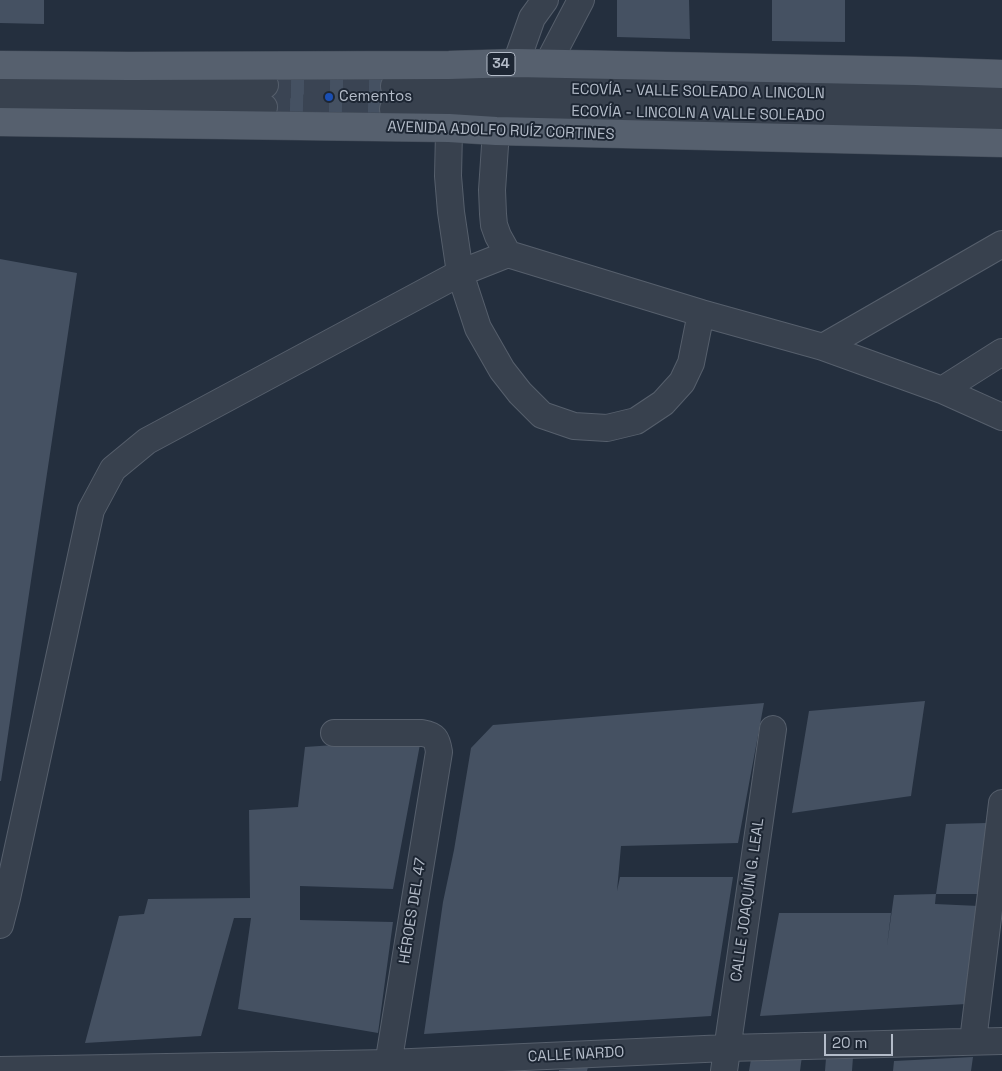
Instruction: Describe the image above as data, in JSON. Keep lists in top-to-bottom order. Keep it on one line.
{"streets":{"main road":["34","AVENIDA ADOLFO RUÍZ CORTINES"],"street":["ECOVÍA - VALLE SOLEADO A LINCOLN","ECOVÍA - LINCOLN A VALLE SOLEADO","CALLE JOAQUÍN G. LEAL","HÉROES DEL 47","CALLE NARDO"]},"crossings":[["ECOVÍA - VALLE SOLEADO A LINCOLN","ECOVÍA - LINCOLN A VALLE SOLEADO"],["ECOVÍA - VALLE SOLEADO A LINCOLN","AVENIDA ADOLFO RUÍZ CORTINES"],["ECOVÍA - LINCOLN A VALLE SOLEADO","AVENIDA ADOLFO RUÍZ CORTINES"],["CALLE JOAQUÍN G. LEAL","CALLE NARDO"],["HÉROES DEL 47","CALLE NARDO"]],"places":["Cementos"],"scale_bar":"20 m"}
